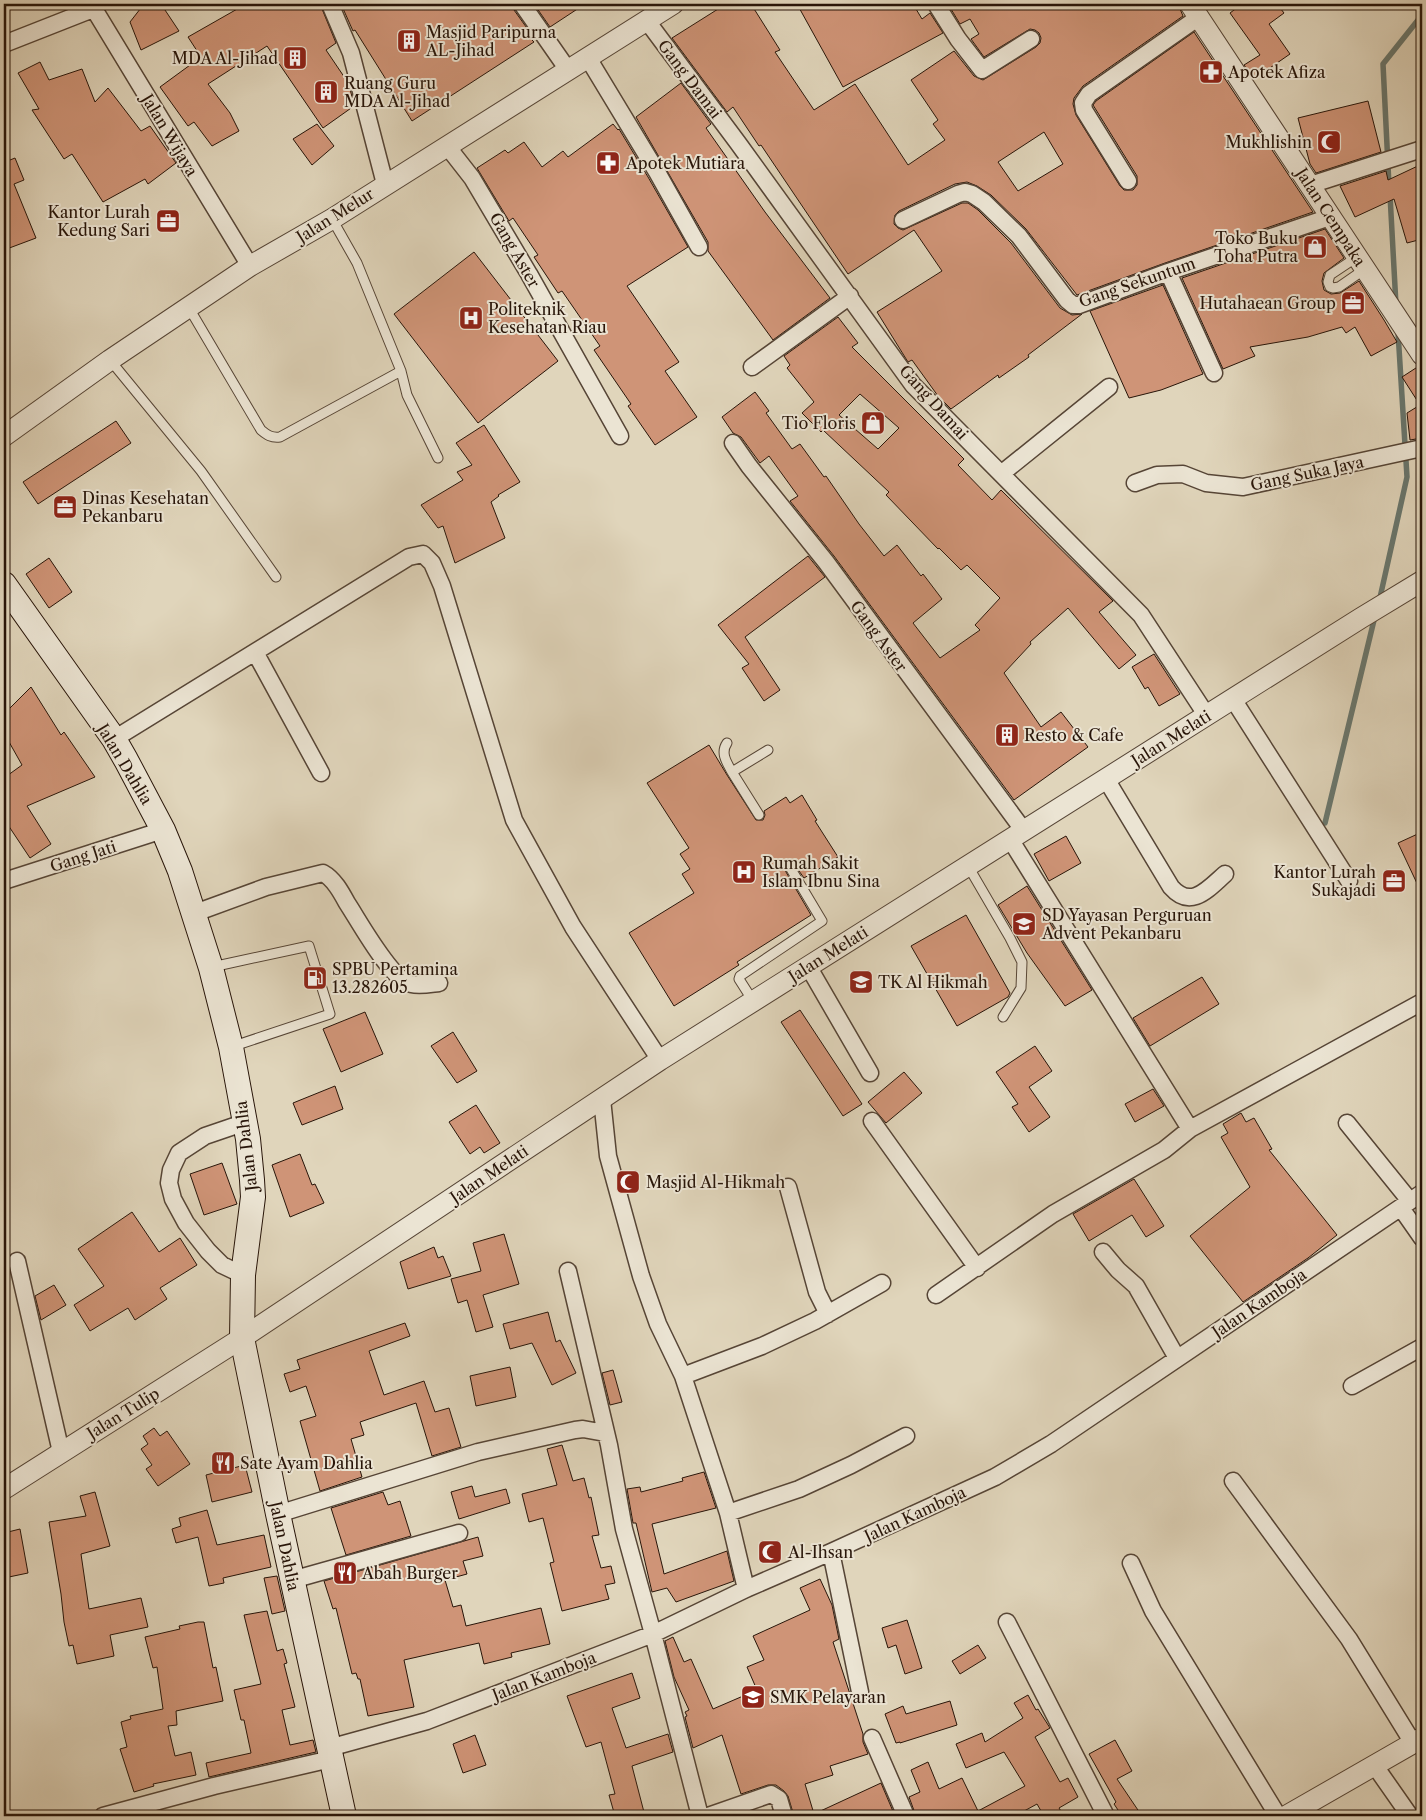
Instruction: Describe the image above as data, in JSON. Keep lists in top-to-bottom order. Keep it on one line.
{"streets":{"main road":["Jalan Dahlia"],"street":["Gang Damai","Jalan Wijaya","Jalan Melur","Jalan Cempaka","Gang Aster","Gang Sekuntum","Gang Suka Jaya","Jalan Melati","Gang Jati","Jalan Kamboja","Jalan Tulip"]},"crossings":[["Gang Damai","Jalan Melur"],["Gang Damai","Jalan Melati"],["Jalan Wijaya","Jalan Melur"],["Jalan Melur","Gang Aster"],["Jalan Cempaka","Gang Sekuntum"],["Gang Aster","Jalan Melati"],["Jalan Melati","Jalan Dahlia"],["Jalan Melati","Jalan Tulip"],["Jalan Dahlia","Gang Jati"],["Jalan Dahlia","Jalan Kamboja"],["Jalan Dahlia","Jalan Tulip"]],"places":{"building":["Masjid Paripurna AL-Jihad","MDA Al-Jihad","Ruang Guru MDA Al-Jihad","Resto & Cafe"],"pharmacy":["Apotek Afiza","Apotek Mutiara"],"mosque":["Mukhlishin","Masjid Al-Hikmah","Al-Ihsan"],"office":["Kantor Lurah Kedung Sari","Hutahaean Group","Dinas Kesehatan Pekanbaru","Kantor Lurah Sukajadi"],"shop":["Toko Buku Toha Putra","Tio Floris"],"hospital":["Politeknik Kesehatan Riau","Rumah Sakit Islam Ibnu Sina"],"school or university":["SD Yayasan Perguruan Advent Pekanbaru","TK Al Hikmah","SMK Pelayaran"],"fuel station":["SPBU Pertamina 13.282605"],"restaurant":["Sate Ayam Dahlia","Abah Burger"]}}
